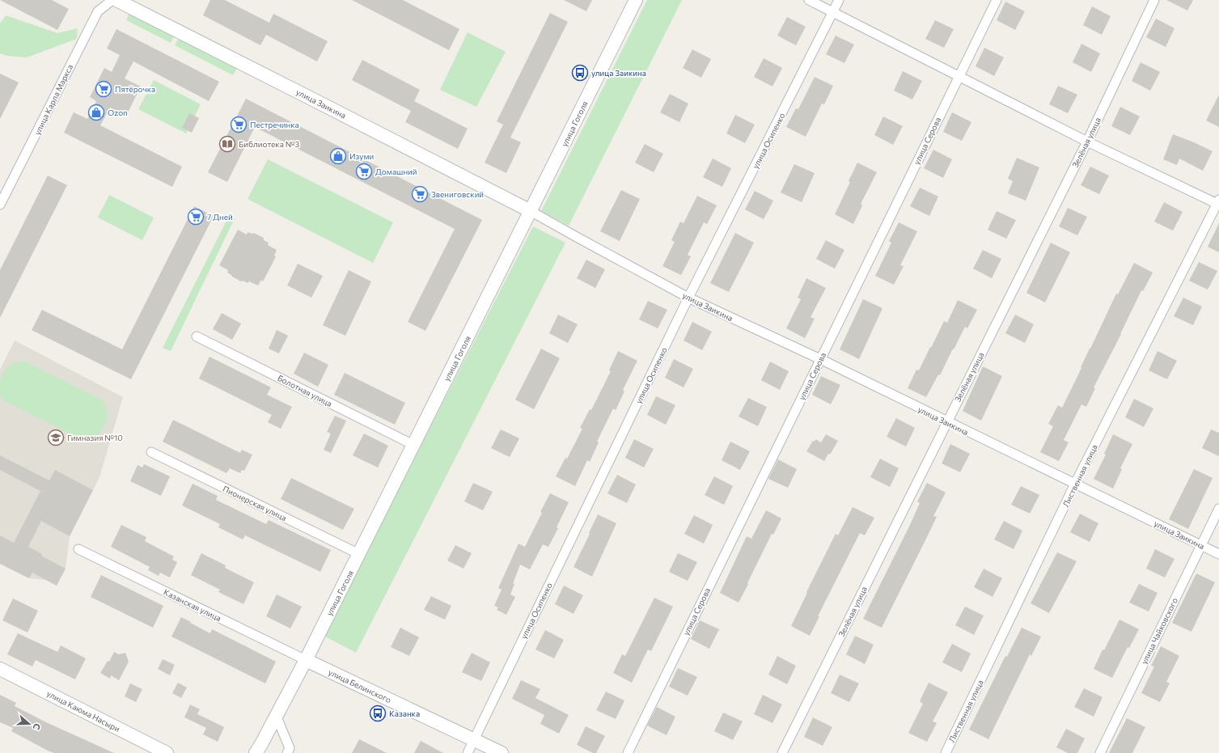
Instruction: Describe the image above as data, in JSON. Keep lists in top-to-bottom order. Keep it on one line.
{"streets":{"main road":["улица Заикина","улица Гоголя","улица Белинского","улица Каюма Насыри"],"street":["улица Карла Маркса","улица Осипенко","улица Серова","Зелёная улица","Болотная улица","Лиственная улица","Пионерская улица","Казанская улица","улица Чайковского"]},"crossings":[["улица Заикина","улица Гоголя"],["улица Заикина","улица Осипенко"],["улица Заикина","улица Серова"],["улица Заикина","Зелёная улица"],["улица Заикина","Лиственная улица"],["улица Заикина","улица Чайковского"],["улица Гоголя","Болотная улица"],["улица Гоголя","Пионерская улица"],["улица Гоголя","Казанская улица"],["улица Гоголя","улица Белинского"],["улица Осипенко","улица Белинского"],["Казанская улица","улица Белинского"]],"places":{"bus stop":["улица Заикина","Казанка"],"supermarket":["Пятёрочка","Пестречинка","Домашний","Звениговский","7 Дней"],"shop":["Ozon","Изуми"],"library":["Библиотека №3"],"school or university":["Гимназия №10"]},"north":"right"}
